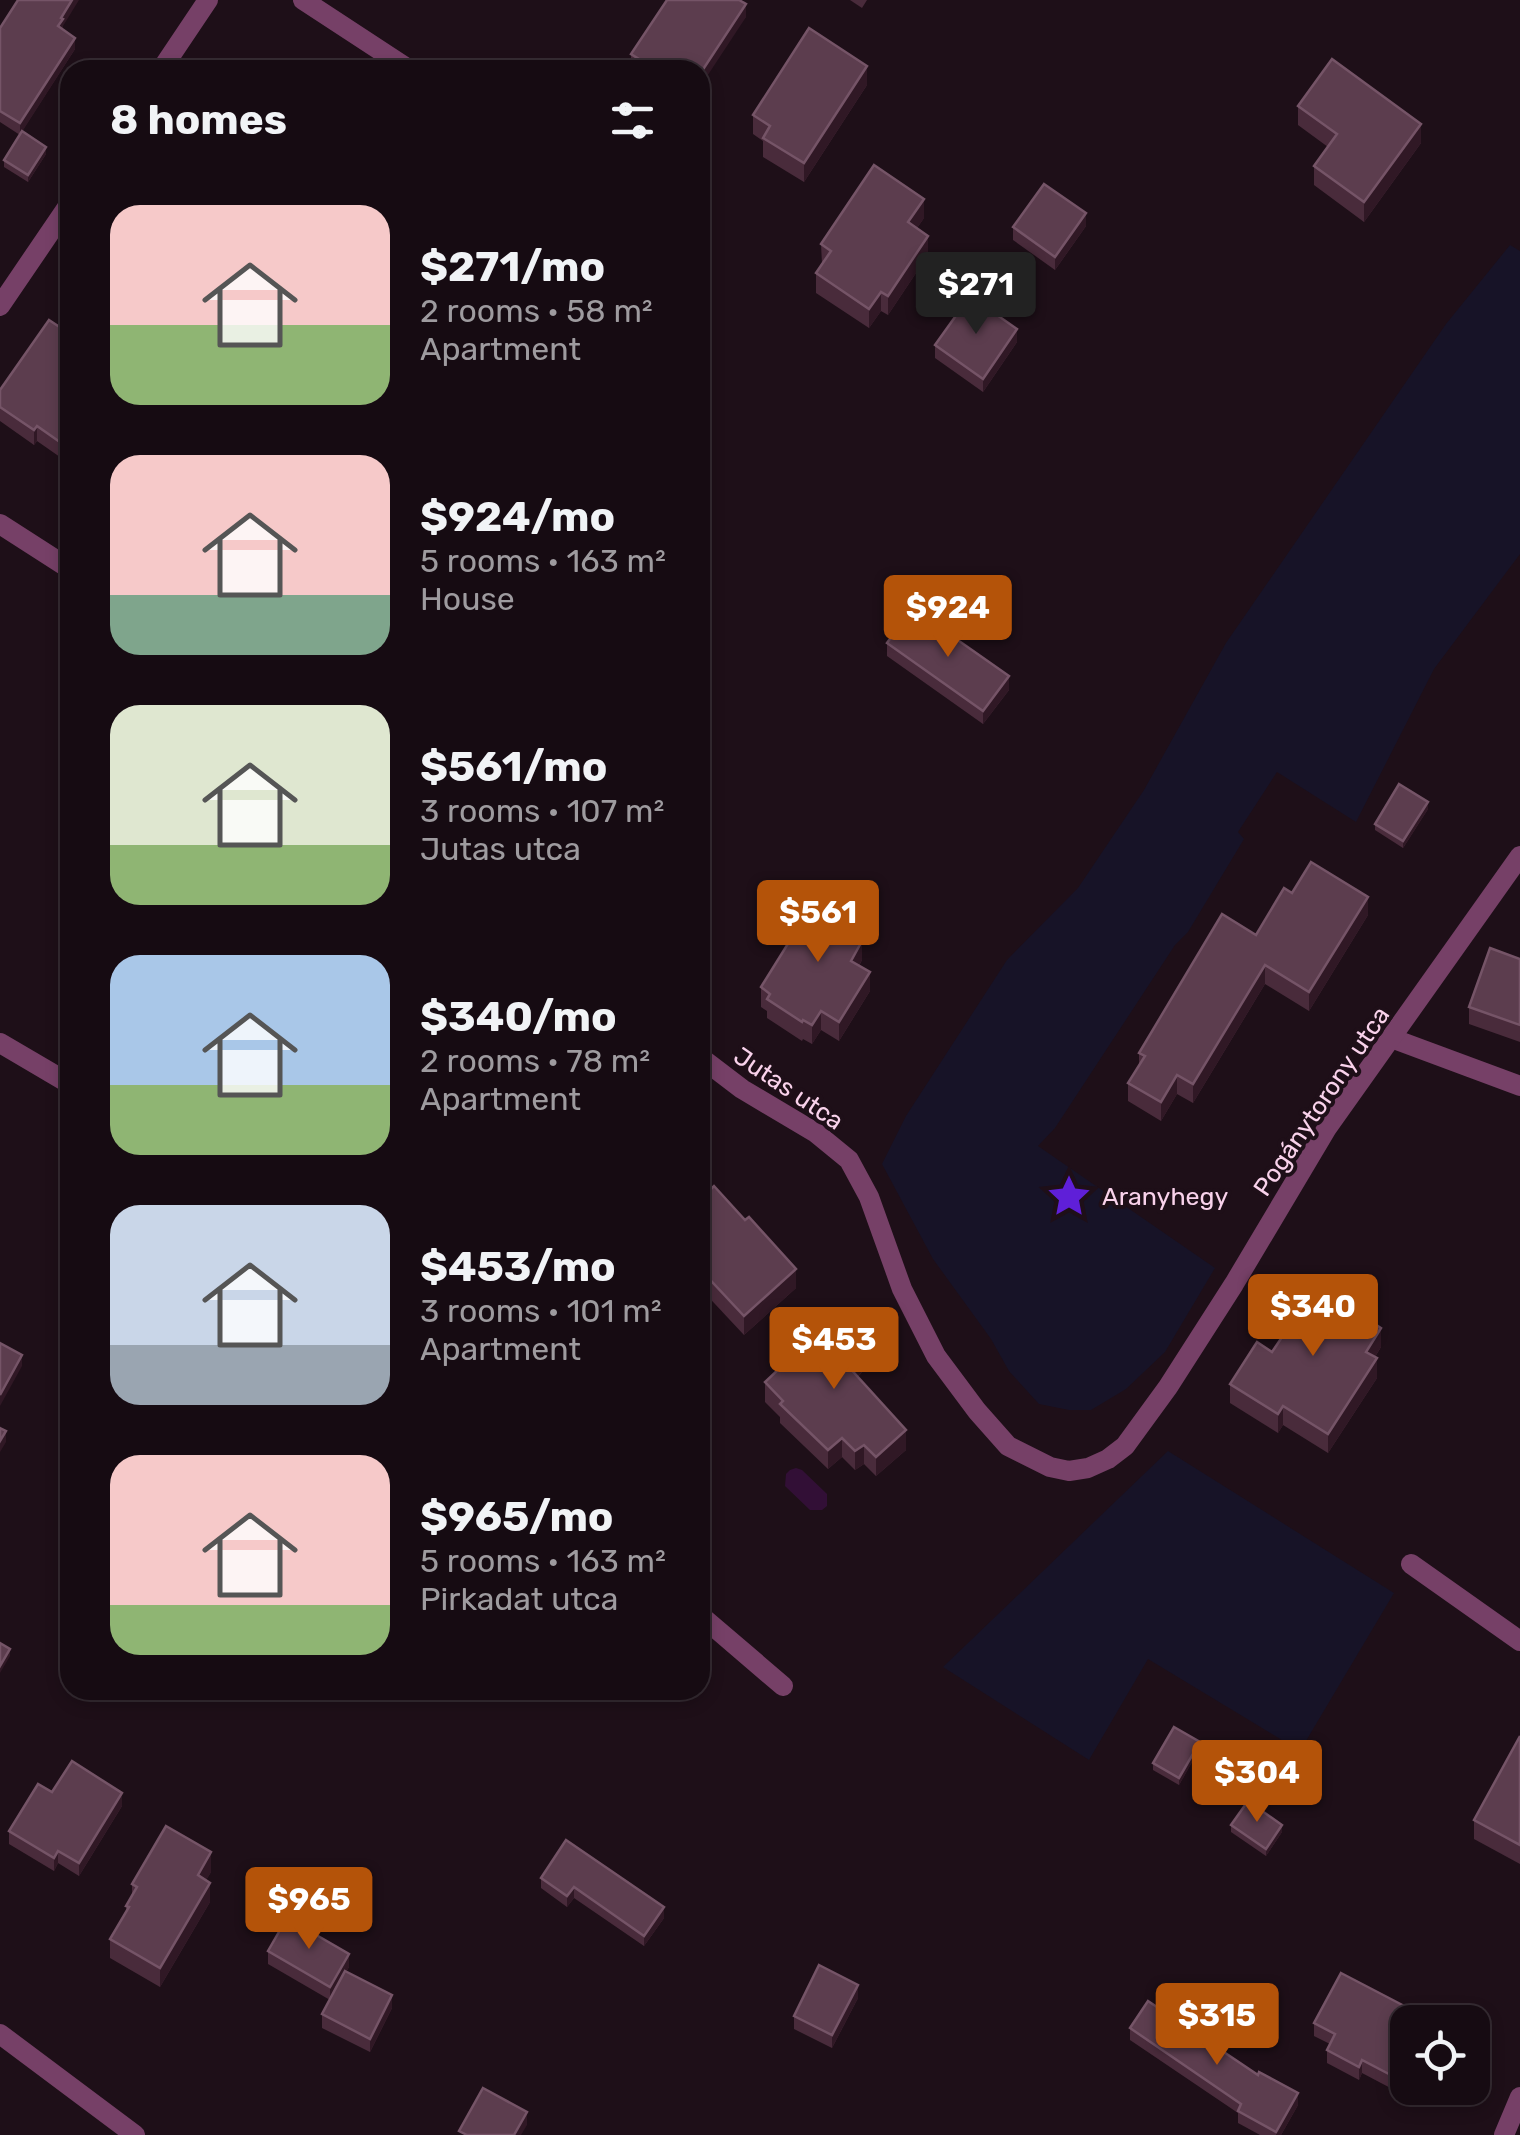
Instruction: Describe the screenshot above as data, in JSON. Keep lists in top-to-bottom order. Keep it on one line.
{"streets":{"street":["Jutas utca","Pogánytorony utca"]},"crossings":[["Jutas utca","Pogánytorony utca"]],"places":{"place":["Aranyhegy"]},"page":{"heading":"8 homes","list":[{"name":"$271/mo","note":"2 rooms · 58 m² · Apartment"},{"name":"$924/mo","note":"5 rooms · 163 m² · House"},{"name":"$561/mo","note":"3 rooms · 107 m² · Jutas utca"},{"name":"$340/mo","note":"2 rooms · 78 m² · Apartment"},{"name":"$453/mo","note":"3 rooms · 101 m² · Apartment"},{"name":"$965/mo","note":"5 rooms · 163 m² · Pirkadat utca"}],"price":["$271","$924","$561","$340","$453","$304","$965","$315"]}}
